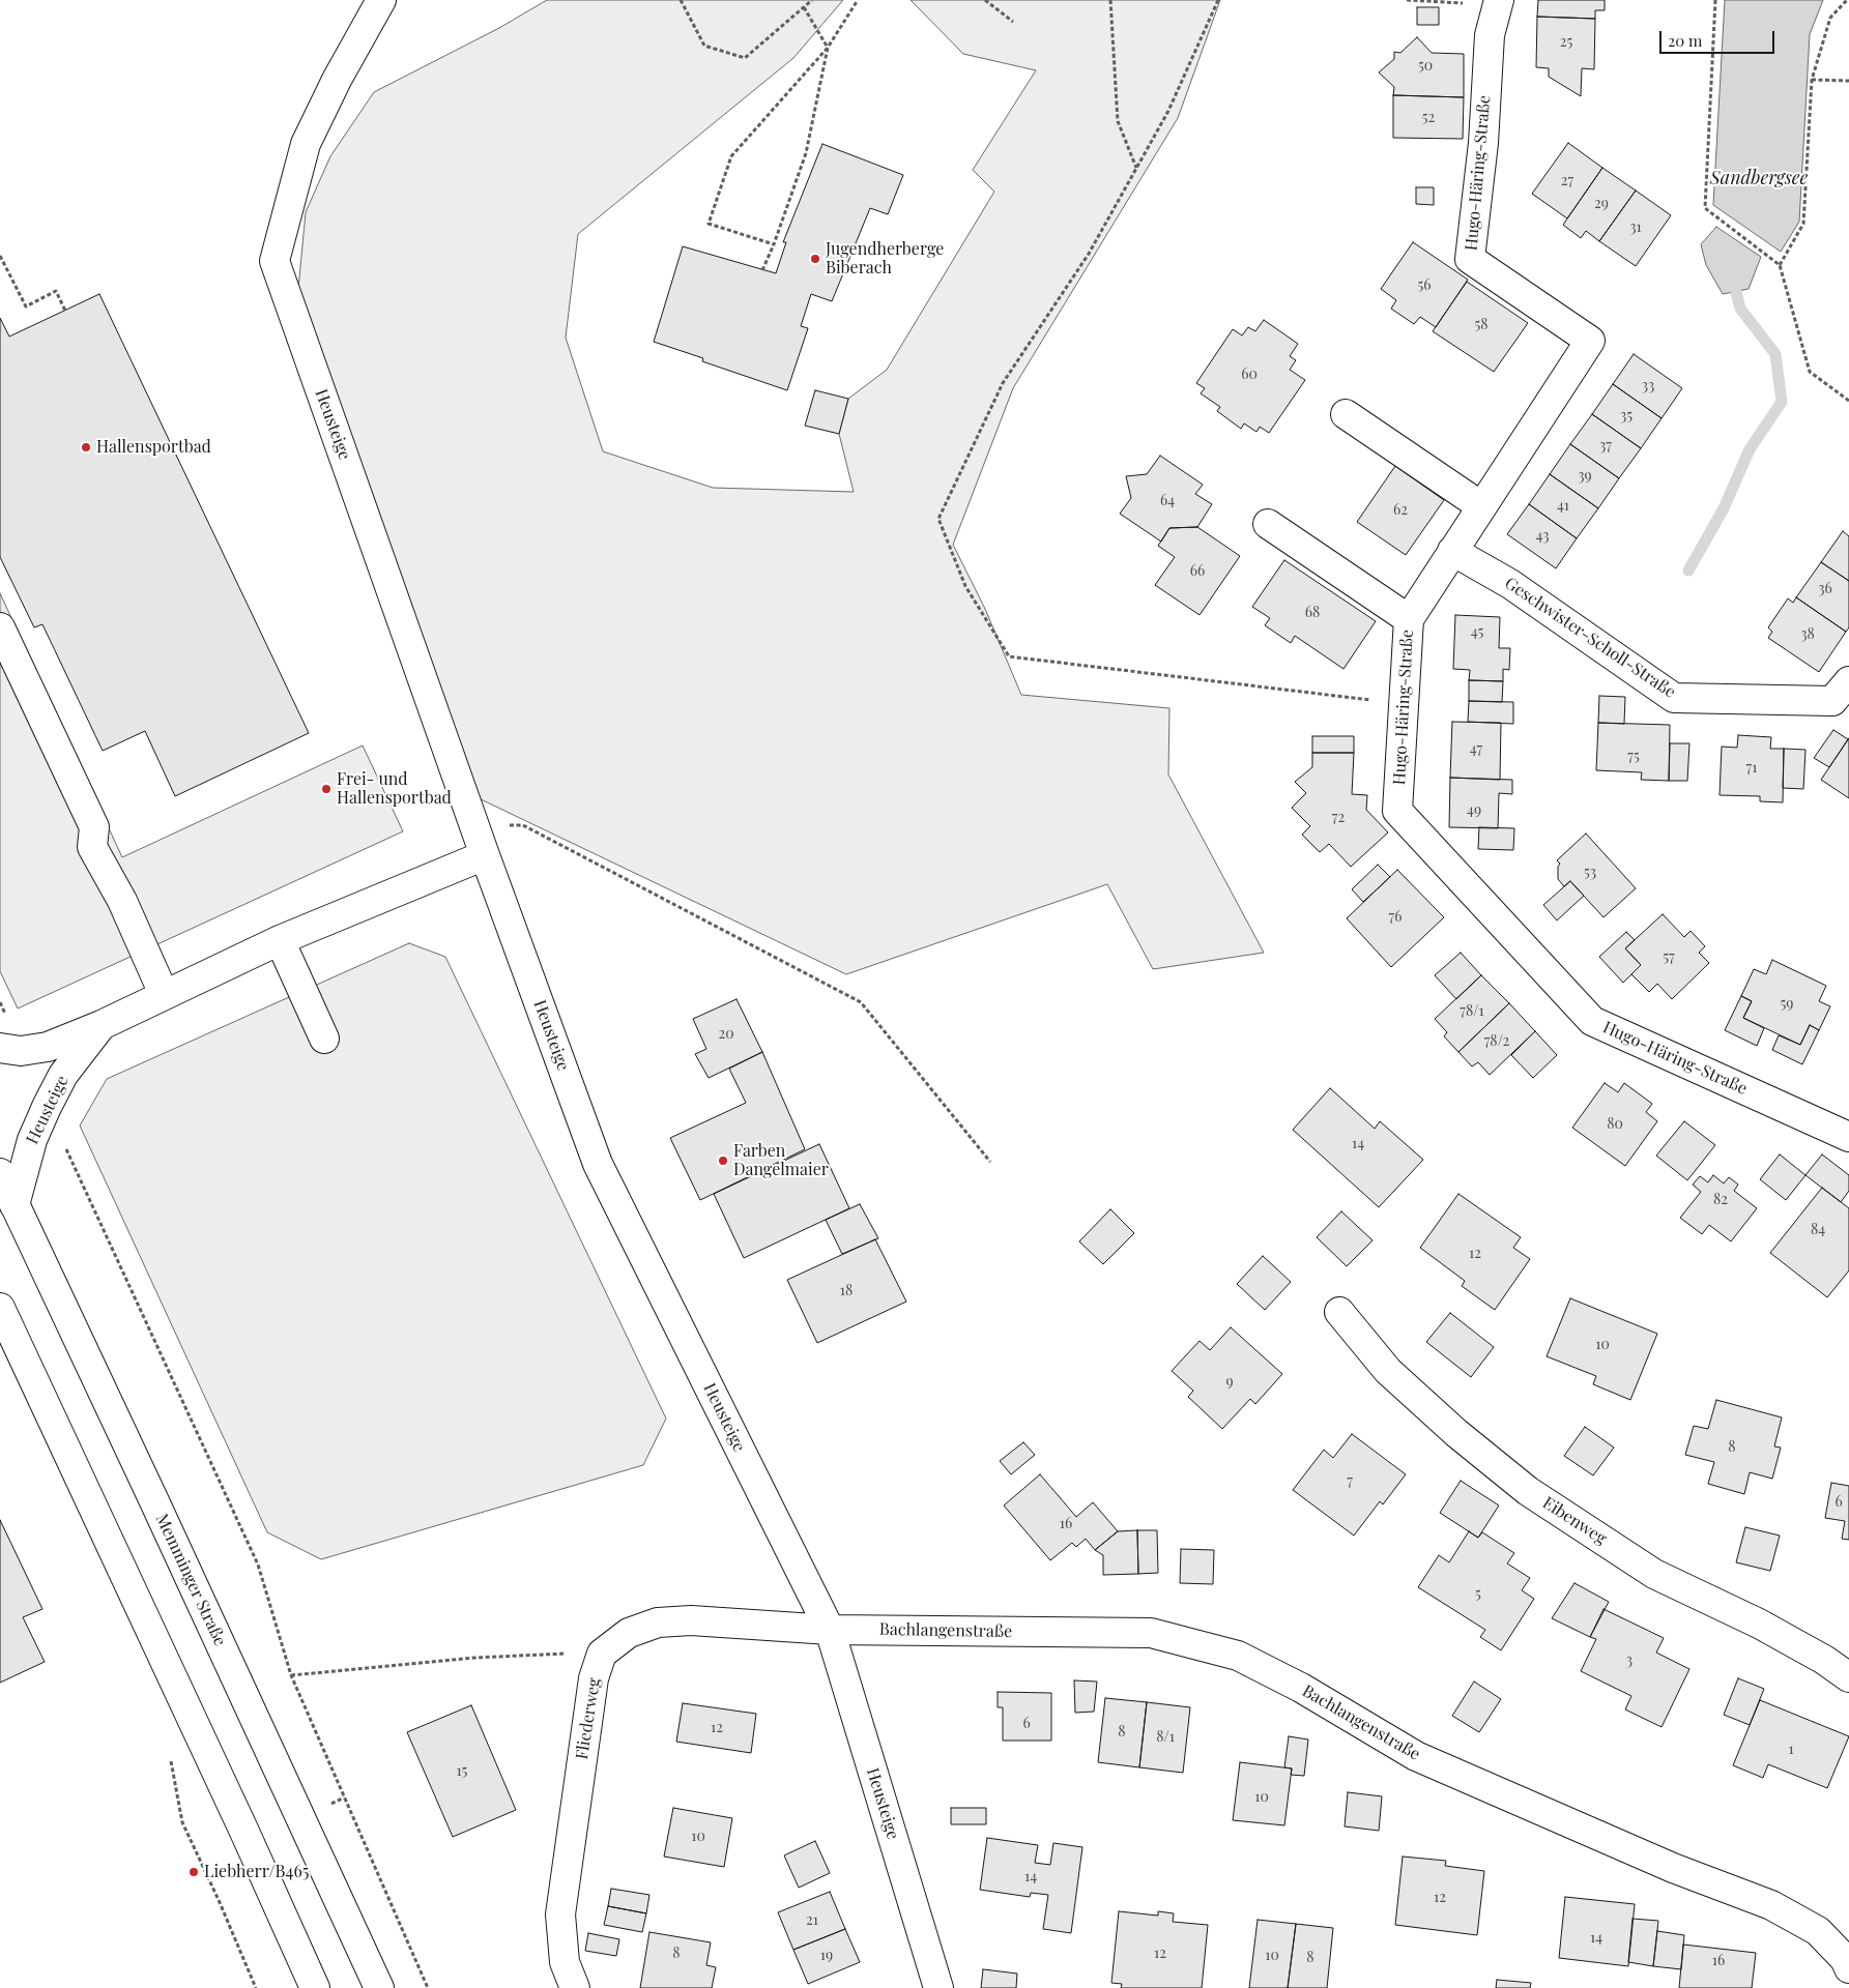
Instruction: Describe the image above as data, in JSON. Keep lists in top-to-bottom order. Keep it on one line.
{"streets":{"street":["Hugo-Häring-Straße","Heusteige","Geschwister-Scholl-Straße","Eibenweg","Memminger Straße","Bachlangenstraße","Fliederweg"]},"crossings":[["Hugo-Häring-Straße","Geschwister-Scholl-Straße"],["Heusteige","Memminger Straße"],["Heusteige","Bachlangenstraße"],["Heusteige","Fliederweg"],["Bachlangenstraße","Fliederweg"]],"water":["Sandbergsee"],"places":["Jugendherberge Biberach","Hallensportbad","Frei- und Hallensportbad","Farben Dangelmaier","Liebherr/B465"],"house_numbers":["25","50","52","27","29","31","56","58","60","33","35","37","39","64","41","62","43","66","36","68","45","38","47","75","71","49","72","53","76","57","59","78/1","20","78/2","80","14","82","84","12","18","10","9","8","7","6","16","5","3","6","12","8","8/1","1","15","10","10","14","12","21","14","8","12","19","10","8","16"],"scale_bar":"20 m"}
